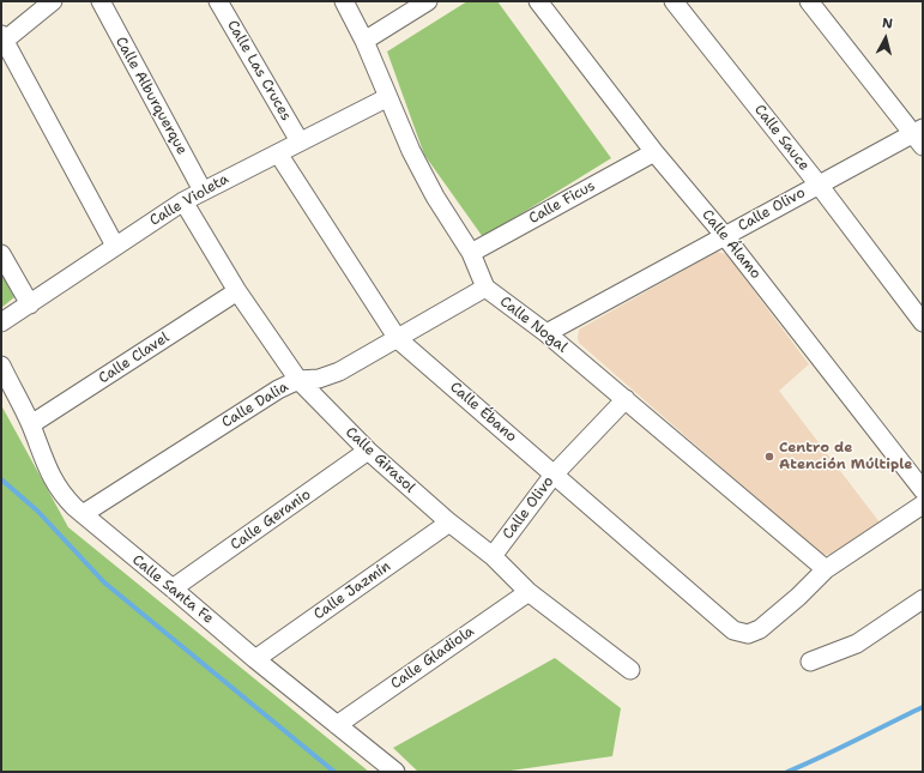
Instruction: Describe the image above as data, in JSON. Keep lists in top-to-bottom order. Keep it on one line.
{"streets":{"street":["Calle Las Cruces","Calle Alburquerque","Calle Sauce","Calle Violeta","Calle Ficus","Calle Olivo","Calle Álamo","Calle Nogal","Calle Clavel","Calle Dalia","Calle Ébano","Calle Girasol","Calle Geranio","Calle Santa Fe","Calle Jazmín","Calle Gladiola"]},"crossings":[["Calle Las Cruces","Calle Violeta"],["Calle Alburquerque","Calle Violeta"],["Calle Sauce","Calle Olivo"],["Calle Violeta","Calle Nogal"],["Calle Violeta","Calle Ébano"],["Calle Violeta","Calle Girasol"],["Calle Ficus","Calle Álamo"],["Calle Ficus","Calle Nogal"],["Calle Olivo","Calle Álamo"],["Calle Olivo","Calle Nogal"],["Calle Olivo","Calle Ébano"],["Calle Olivo","Calle Girasol"],["Calle Nogal","Calle Dalia"],["Calle Nogal","Calle Ébano"],["Calle Clavel","Calle Girasol"],["Calle Clavel","Calle Santa Fe"],["Calle Dalia","Calle Ébano"],["Calle Dalia","Calle Girasol"],["Calle Dalia","Calle Santa Fe"],["Calle Girasol","Calle Geranio"],["Calle Girasol","Calle Jazmín"],["Calle Girasol","Calle Gladiola"],["Calle Geranio","Calle Santa Fe"],["Calle Santa Fe","Calle Jazmín"],["Calle Santa Fe","Calle Gladiola"]],"places":["Centro de Atención Múltiple"],"north":"top"}
